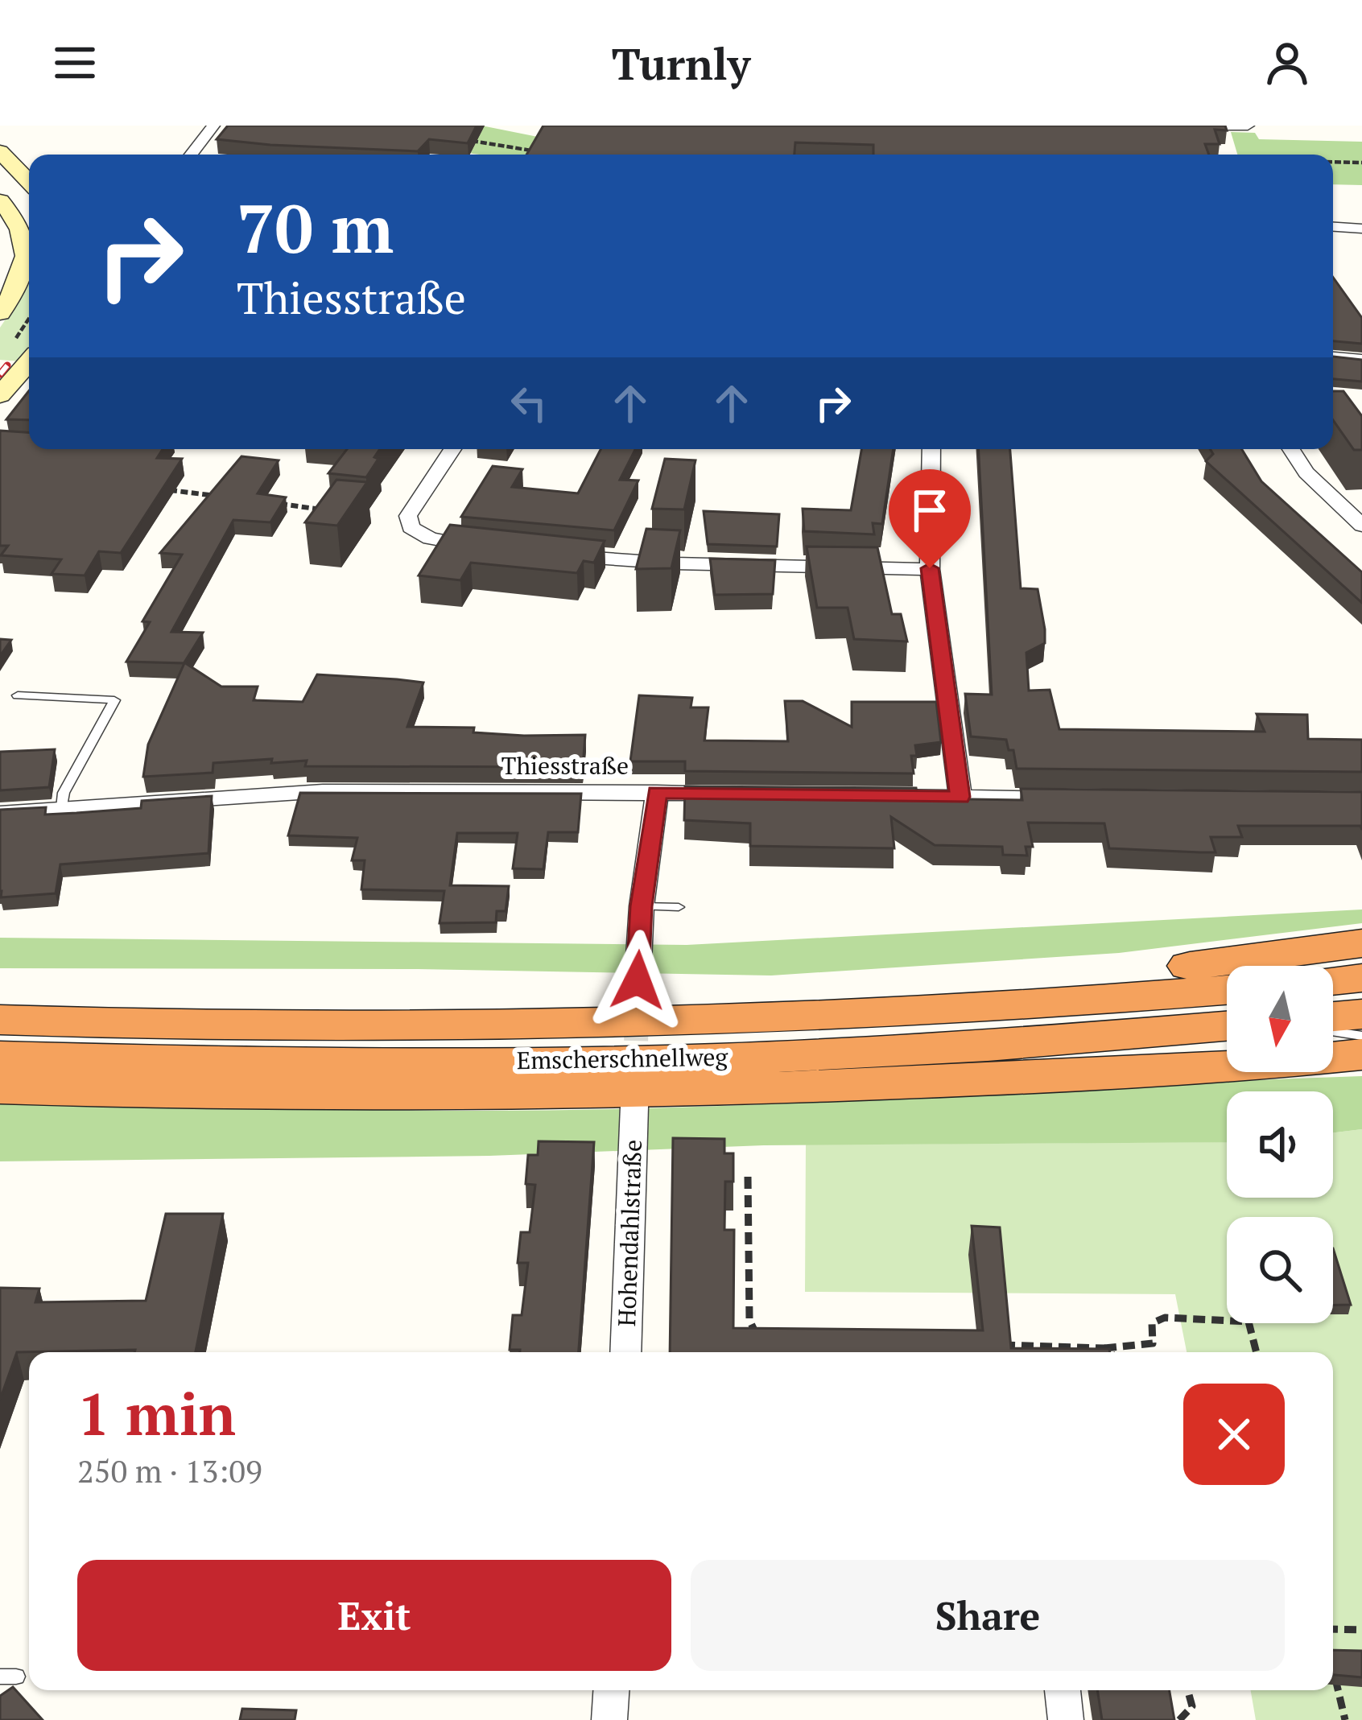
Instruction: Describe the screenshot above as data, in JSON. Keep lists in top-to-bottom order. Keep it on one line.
{"streets":{"highway":["Emscherschnellweg"],"street":["Thiesstraße","Hohendahlstraße"]},"north":"bottom","page":{"header":"Turnly","turn":["70 m","Thiesstraße"],"heading":["1 min","250 m · 13:09"],"buttons":["Exit","Share"]}}
